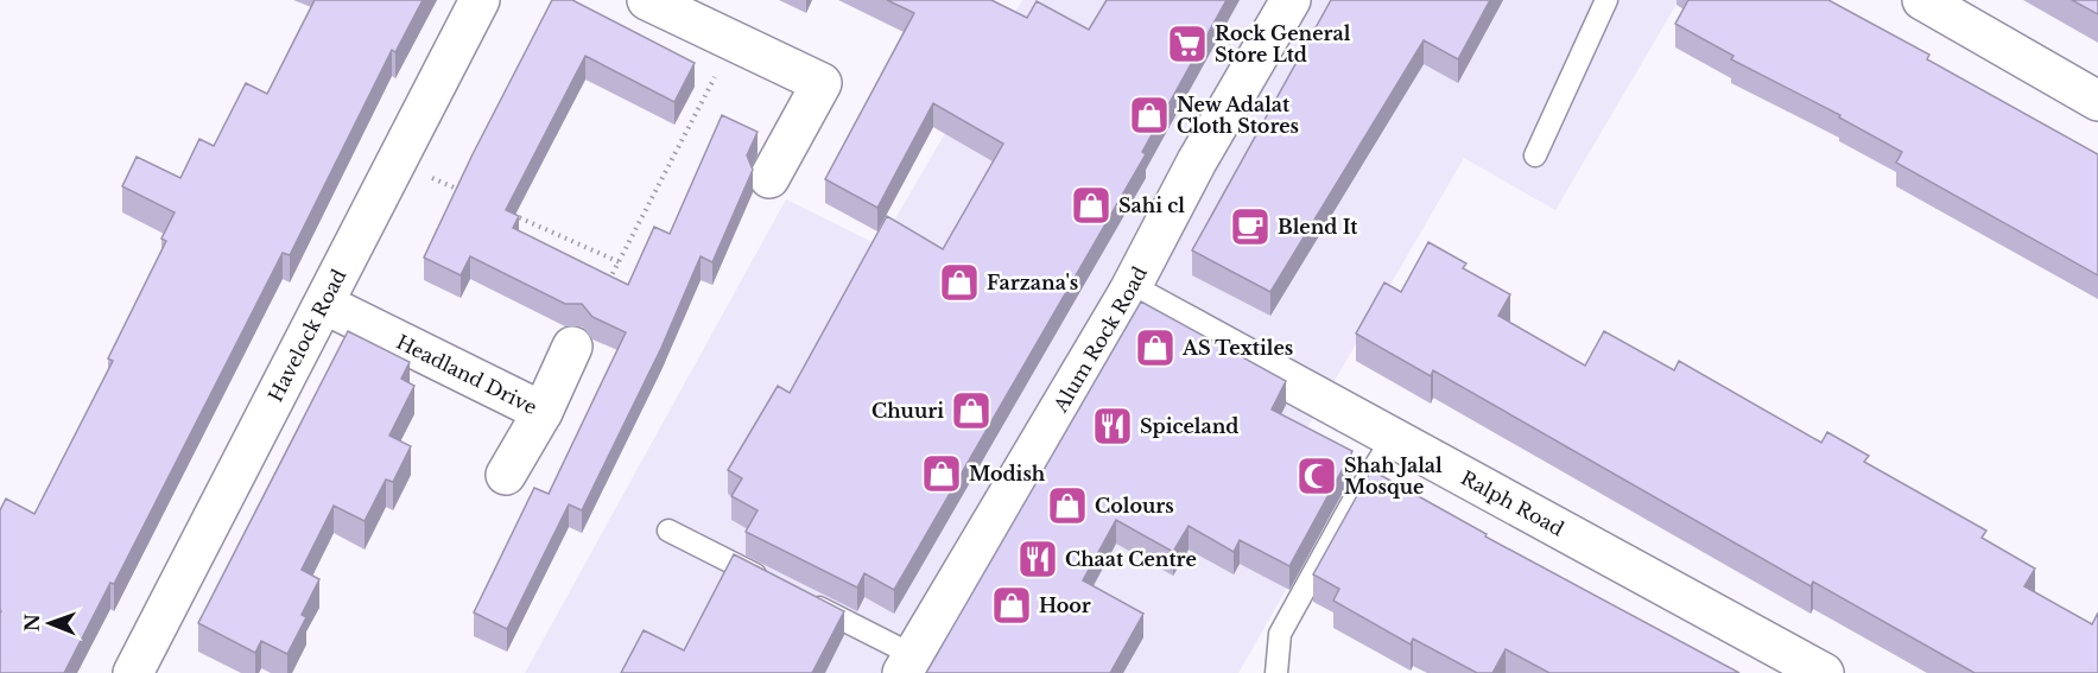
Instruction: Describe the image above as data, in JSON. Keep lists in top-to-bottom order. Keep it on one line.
{"streets":{"street":["Havelock Road","Alum Rock Road","Headland Drive","Ralph Road"]},"crossings":[["Havelock Road","Headland Drive"],["Alum Rock Road","Ralph Road"]],"places":{"supermarket":["Rock General Store Ltd"],"shop":["New Adalat Cloth Stores","Sahi cl","Farzana's","AS Textiles","Chuuri","Modish","Colours","Hoor"],"cafe":["Blend It"],"restaurant":["Spiceland","Chaat Centre"],"mosque":["Shah Jalal Mosque"]},"north":"left"}
